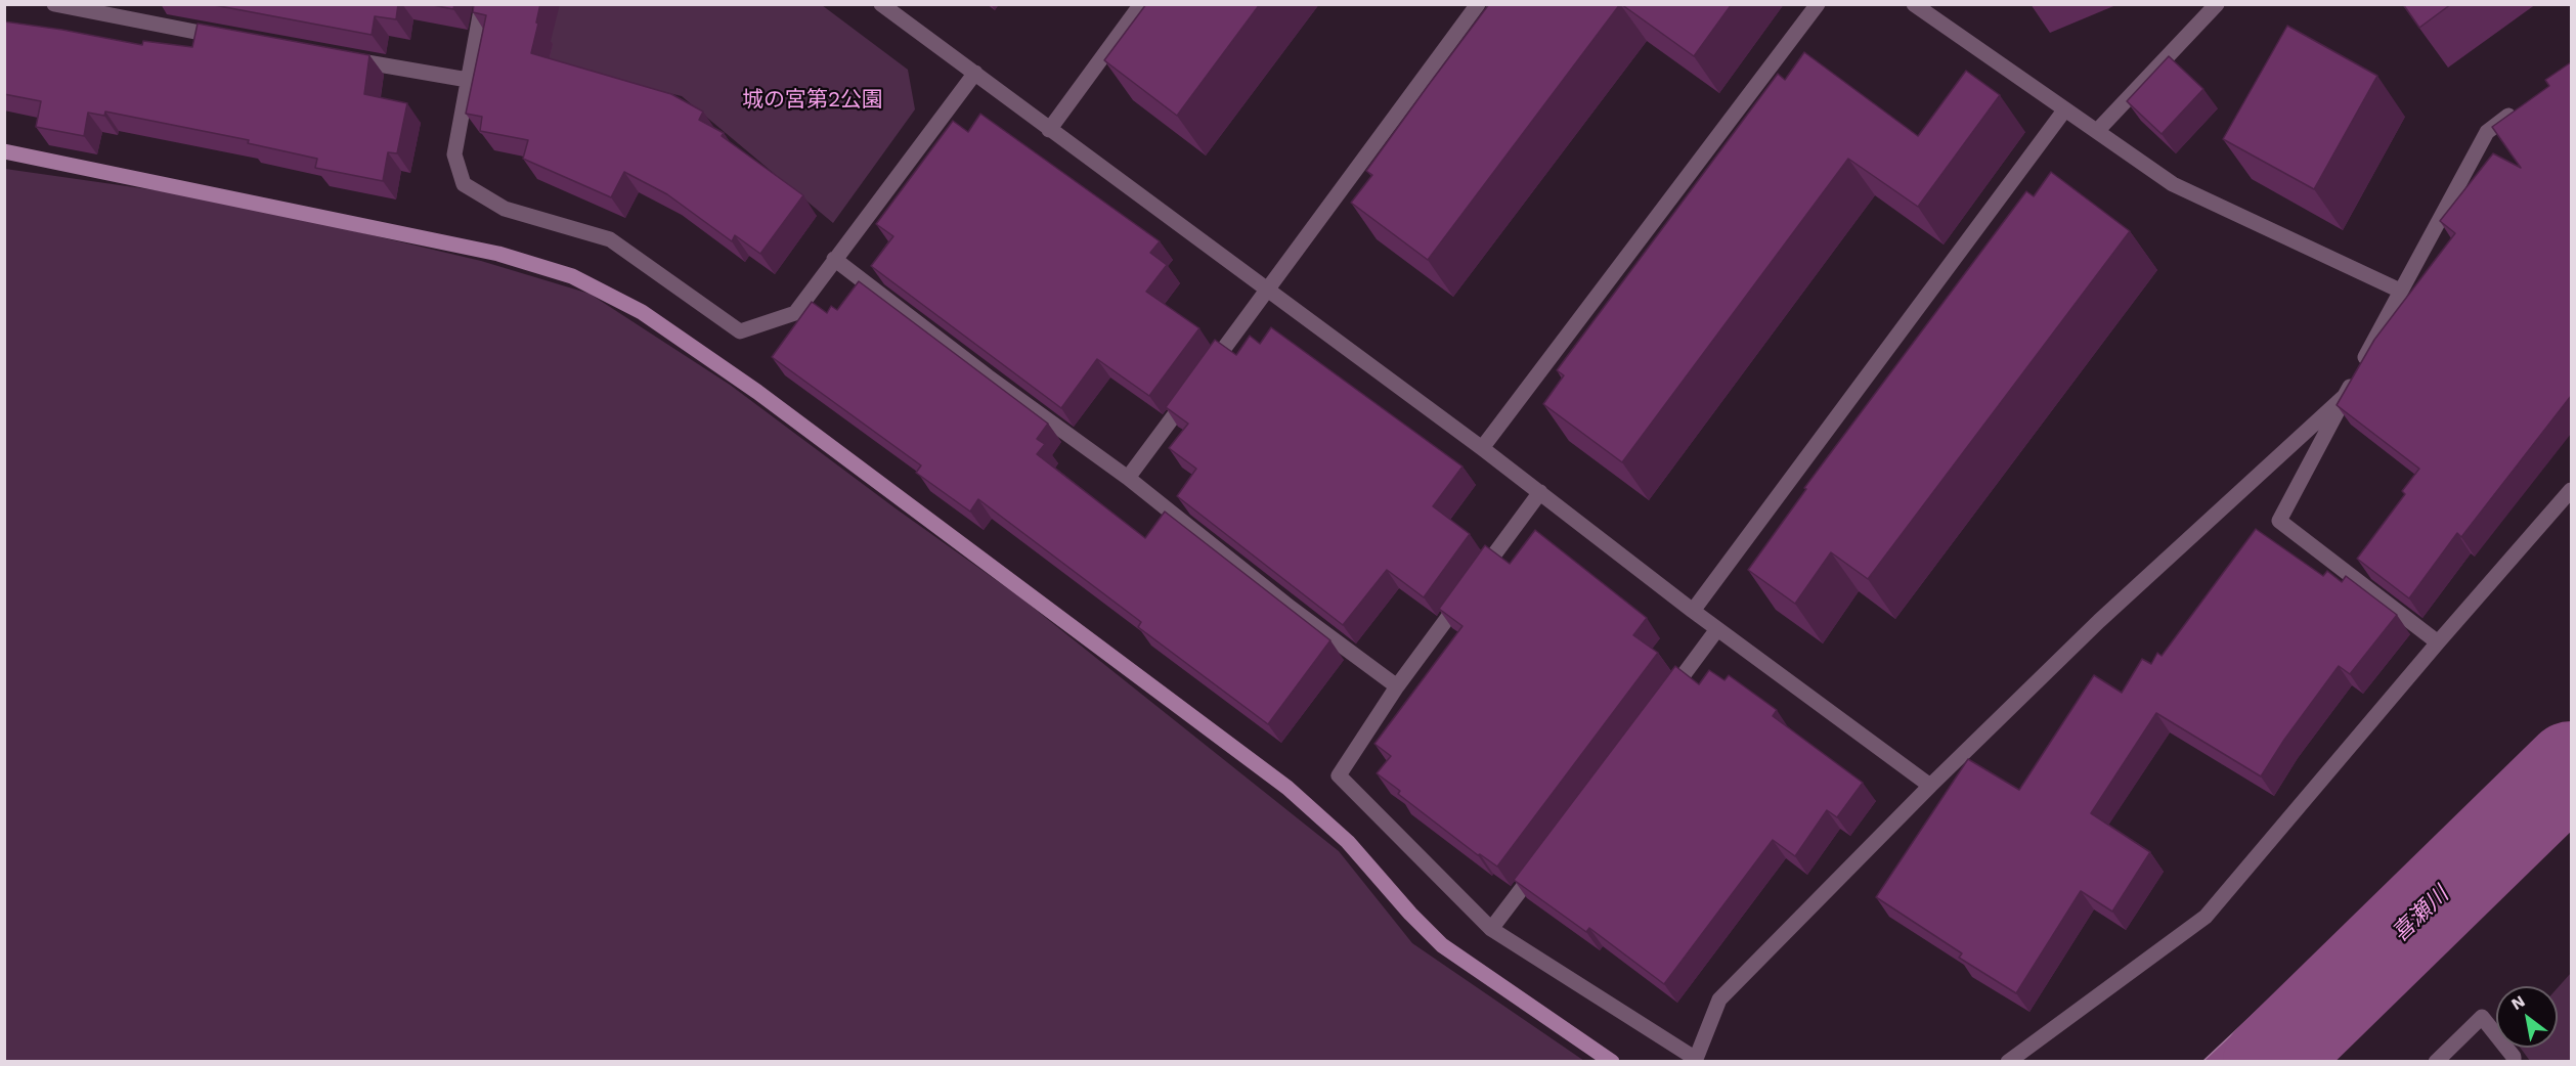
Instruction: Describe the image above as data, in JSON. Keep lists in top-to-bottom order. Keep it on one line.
{"water":["喜瀬川"],"parks":["城の宮第2公園"],"north":"top left"}
